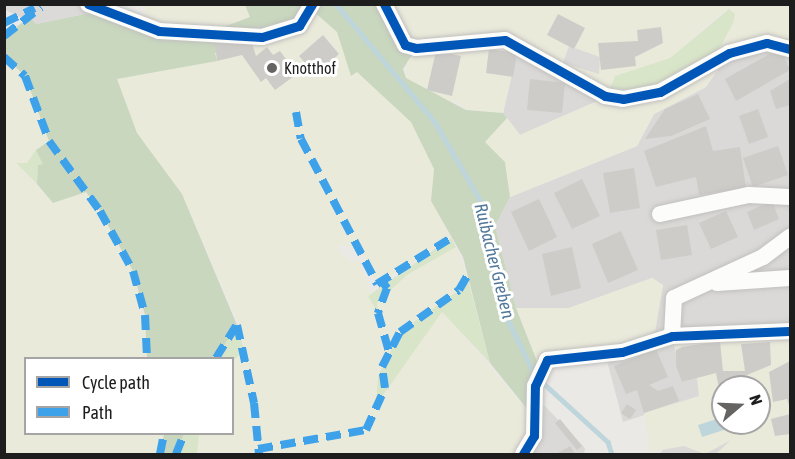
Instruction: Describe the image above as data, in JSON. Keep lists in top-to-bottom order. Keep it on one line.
{"water":["Ruibacher Greben"],"places":["Knotthof"],"legend":["Cycle path","Path"],"north":"right"}
